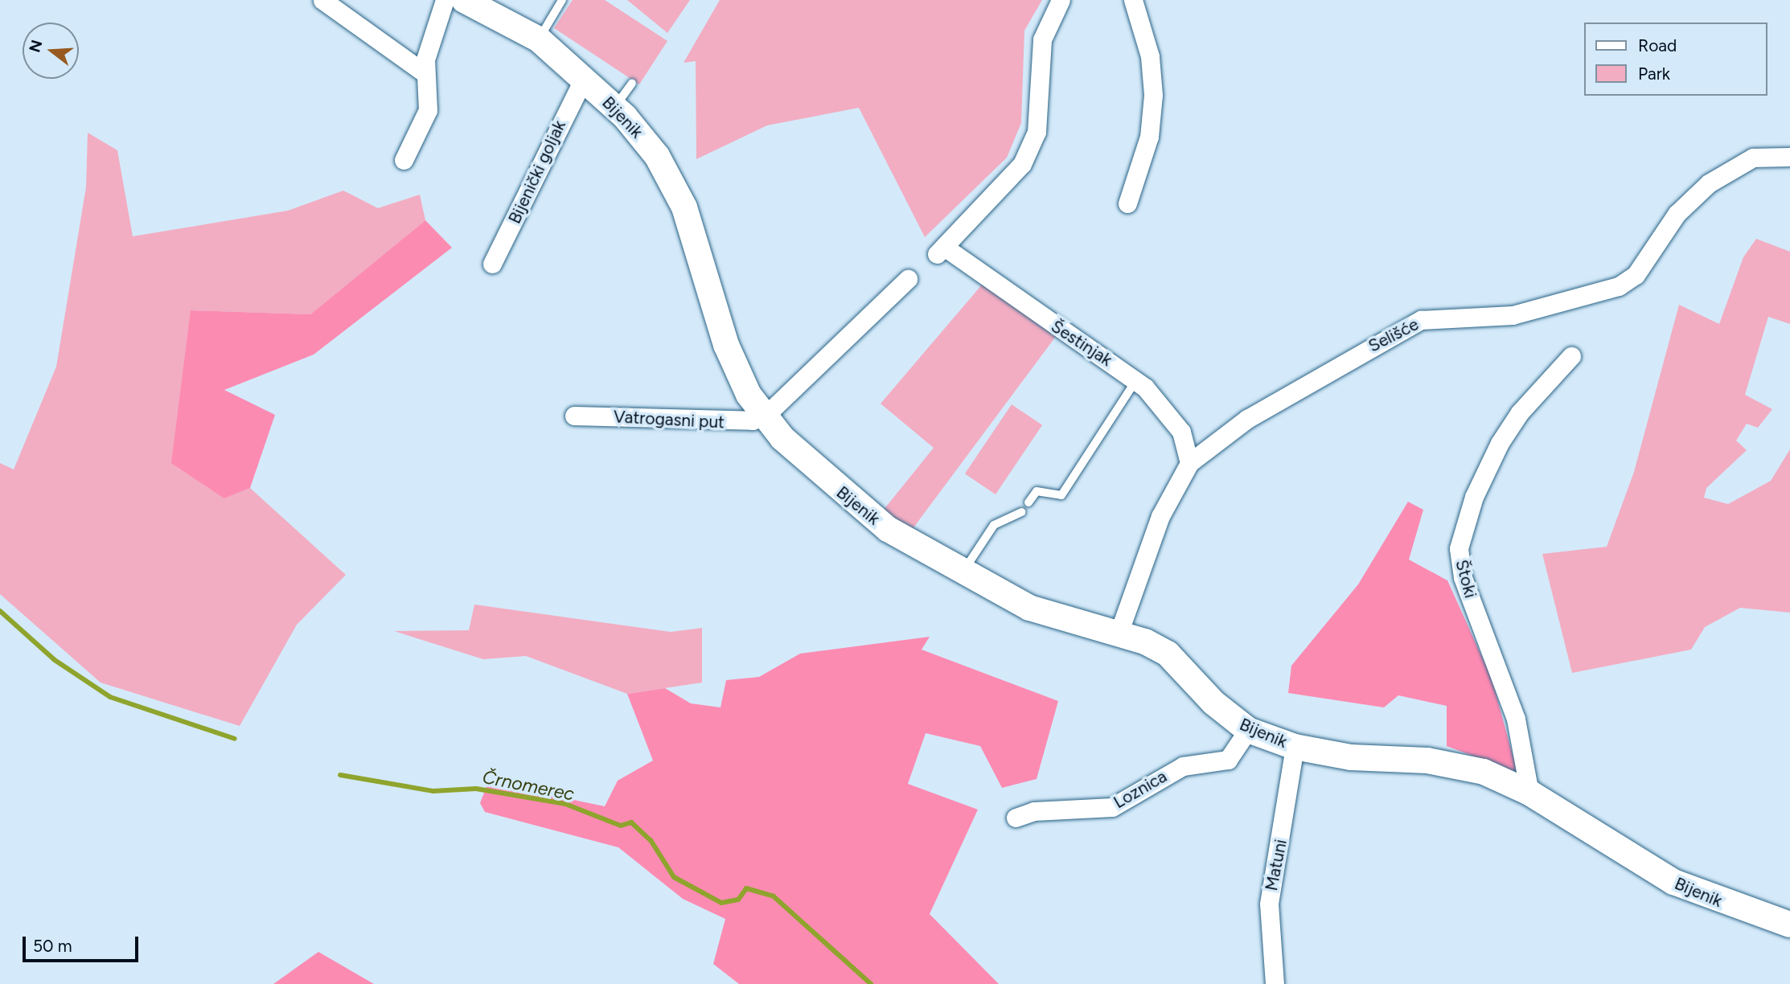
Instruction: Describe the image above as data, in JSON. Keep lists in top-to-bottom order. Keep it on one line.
{"streets":{"main road":["Bijenik"],"street":["Bijenički goljak","Selišće","Šestinjak","Vatrogasni put","Štoki","Loznica","Matuni"]},"crossings":[["Bijenik","Bijenički goljak"],["Bijenik","Selišće"],["Bijenik","Vatrogasni put"],["Bijenik","Štoki"],["Bijenik","Loznica"],["Bijenik","Matuni"],["Selišće","Šestinjak"]],"water":["Črnomerec"],"legend":["Road","Park"],"scale_bar":"50 m","north":"left"}
